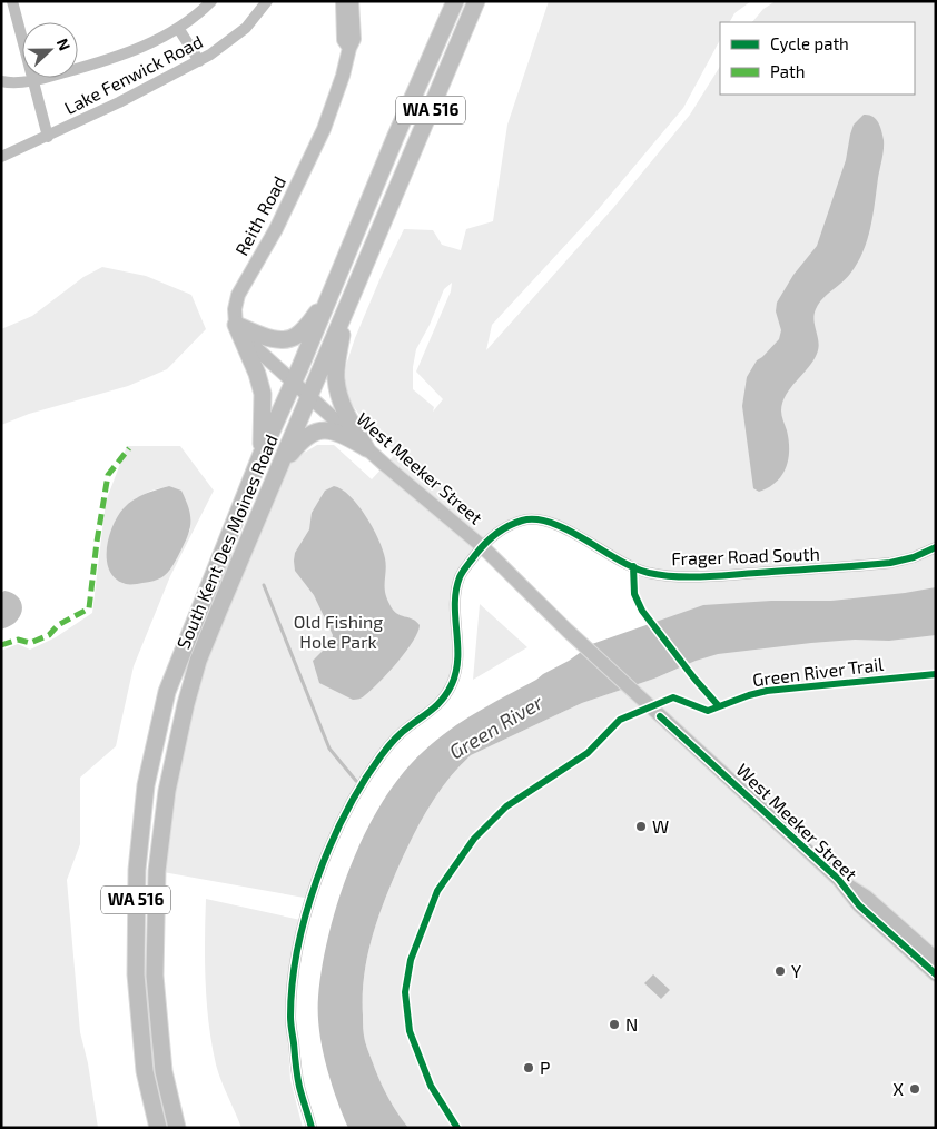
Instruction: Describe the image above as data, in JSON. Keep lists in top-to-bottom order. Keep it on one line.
{"streets":{"highway":["WA 516","South Kent Des Moines Road"],"main road":["Reith Road","West Meeker Street"],"street":["Lake Fenwick Road","Frager Road South"],"cycle path":["Green River Trail"]},"crossings":[["West Meeker Street","South Kent Des Moines Road"],["West Meeker Street","Frager Road South"]],"water":["Green River"],"parks":["Old Fishing Hole Park"],"places":["W","Y","N","P","X"],"legend":["Cycle path","Path"],"north":"right"}
